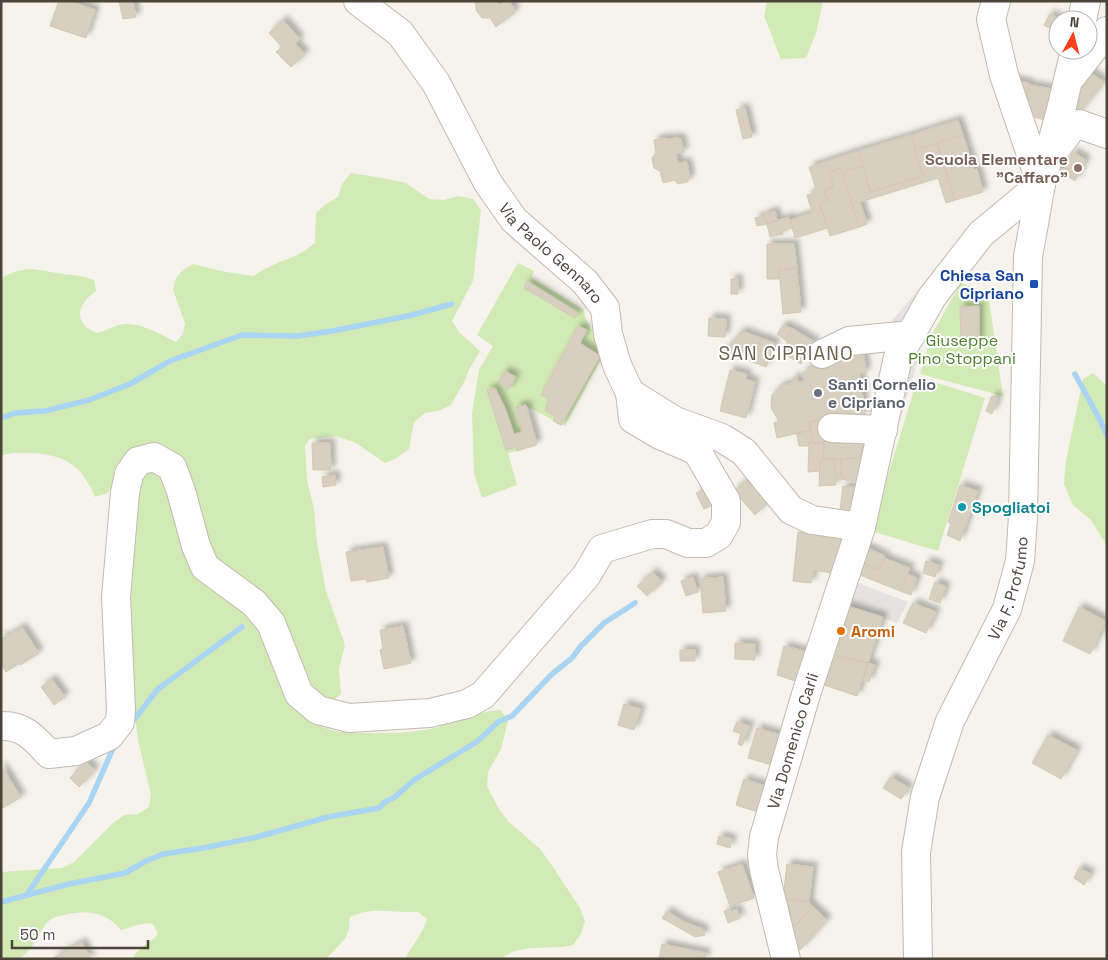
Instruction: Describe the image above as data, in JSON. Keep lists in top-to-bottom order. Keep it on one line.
{"streets":{"street":["Via Paolo Gennaro","Via F. Profumo","Via Domenico Carli"]},"crossings":[["Via F. Profumo","Via Domenico Carli"]],"districts":["SAN CIPRIANO"],"parks":["Giuseppe Pino Stoppani"],"places":{"other":["Scuola Elementare \"Caffaro\"","Santi Cornelio e Cipriano","Spogliatoi","Aromi"],"transit":["Chiesa San Cipriano"]},"scale_bar":"50 m","north":"top"}
